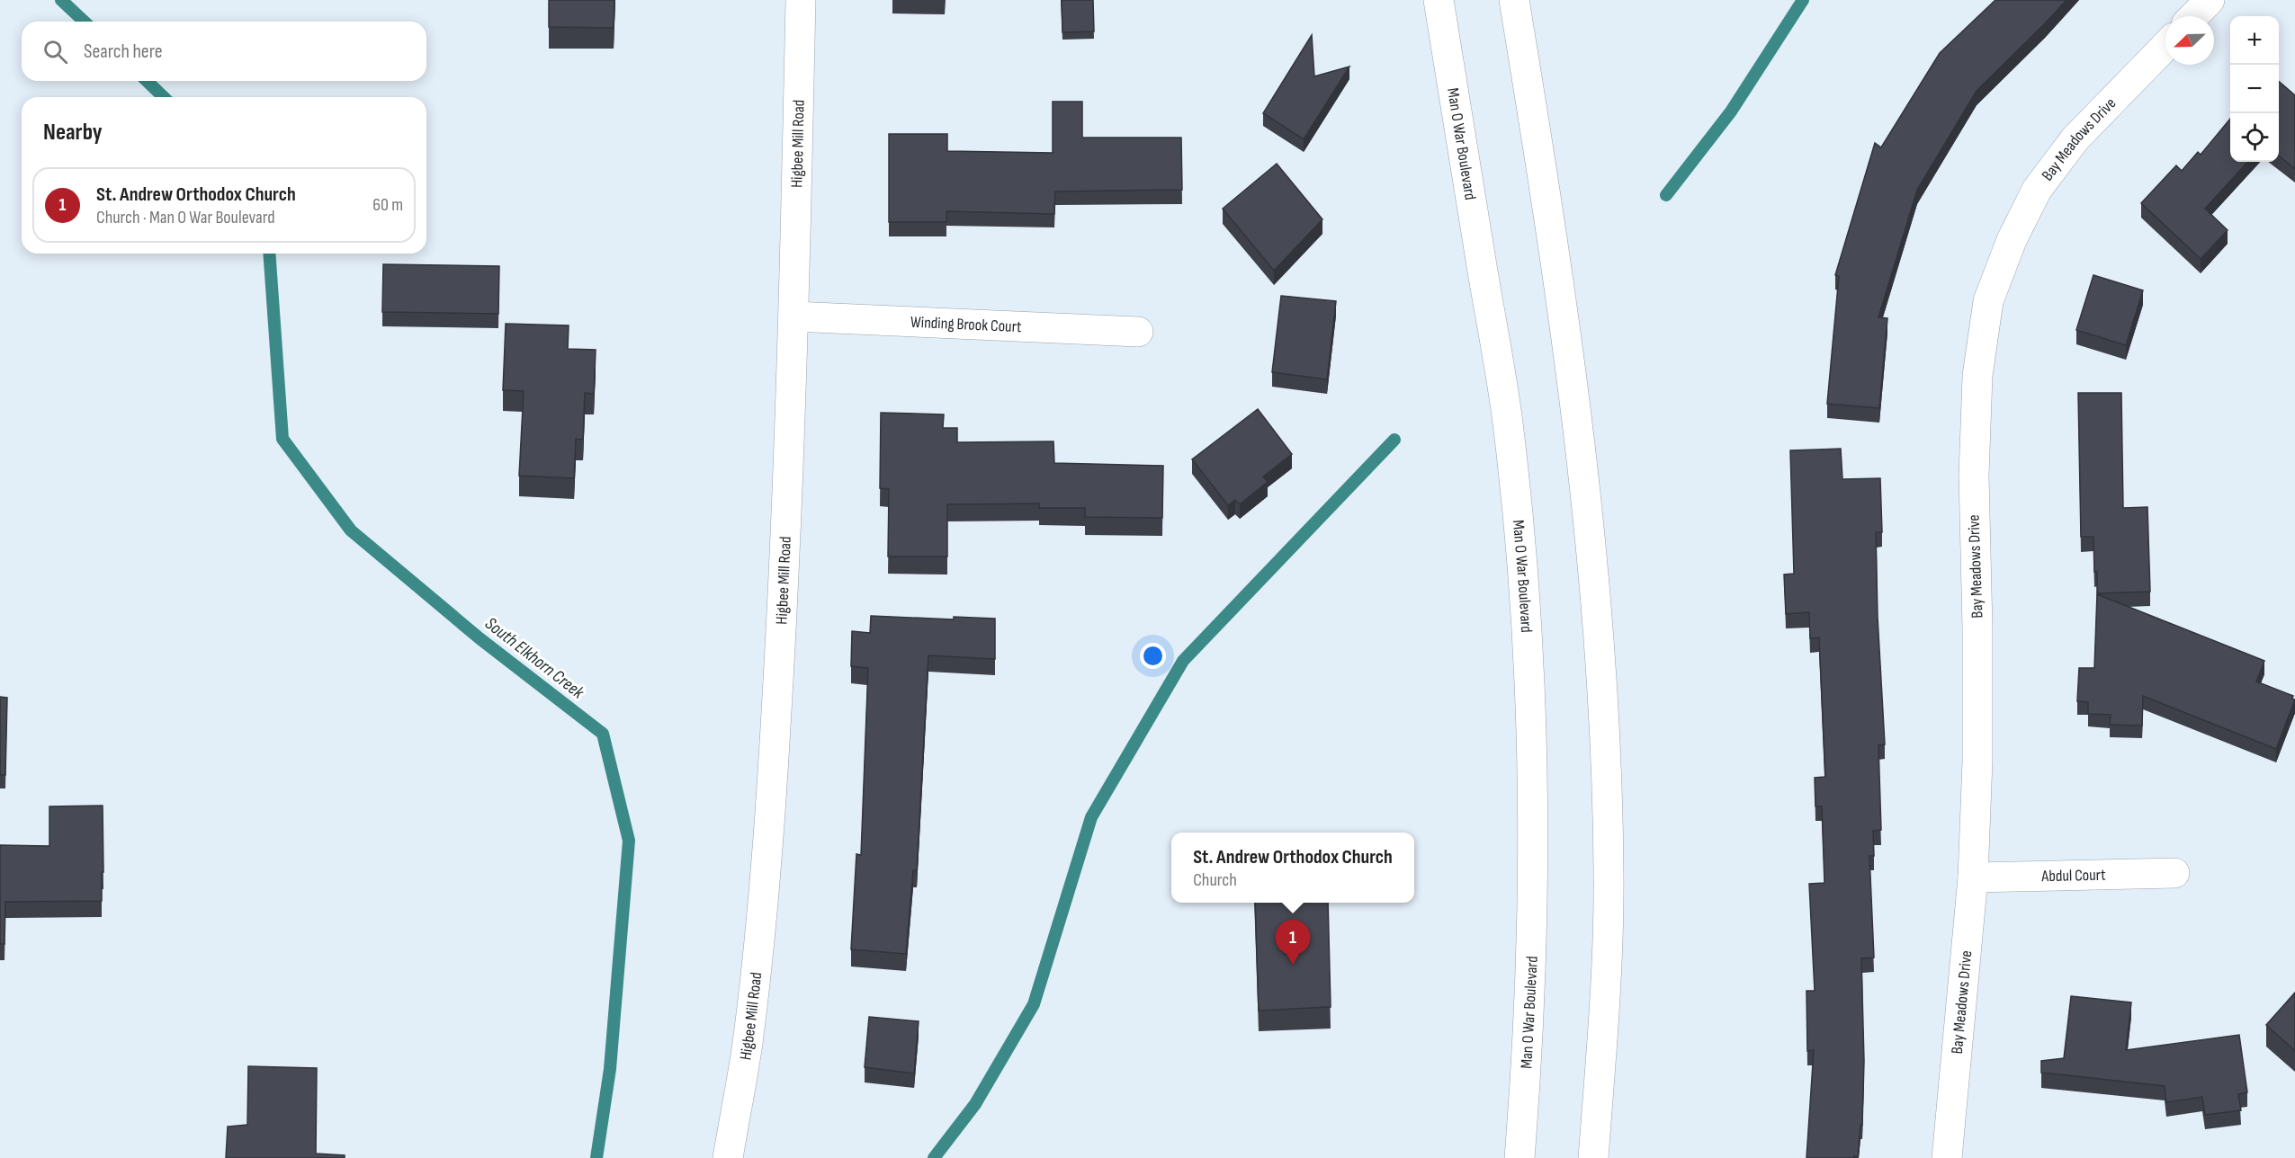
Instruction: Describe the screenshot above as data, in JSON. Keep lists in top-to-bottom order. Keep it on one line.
{"streets":{"street":["Bay Meadows Drive","Higbee Mill Road","Man O War Boulevard","Winding Brook Court","Abdul Court"]},"crossings":[["Bay Meadows Drive","Abdul Court"],["Higbee Mill Road","Winding Brook Court"]],"water":["South Elkhorn Creek"],"north":"bottom left","page":{"map_buttons":["+","−"],"search":"Search here","heading":"Nearby","list":[{"mark":"1","name":"St. Andrew Orthodox Church","note":"Church · Man O War Boulevard","value":"60 m"}],"popup":["St. Andrew Orthodox Church","Church"],"pins":"1"}}
